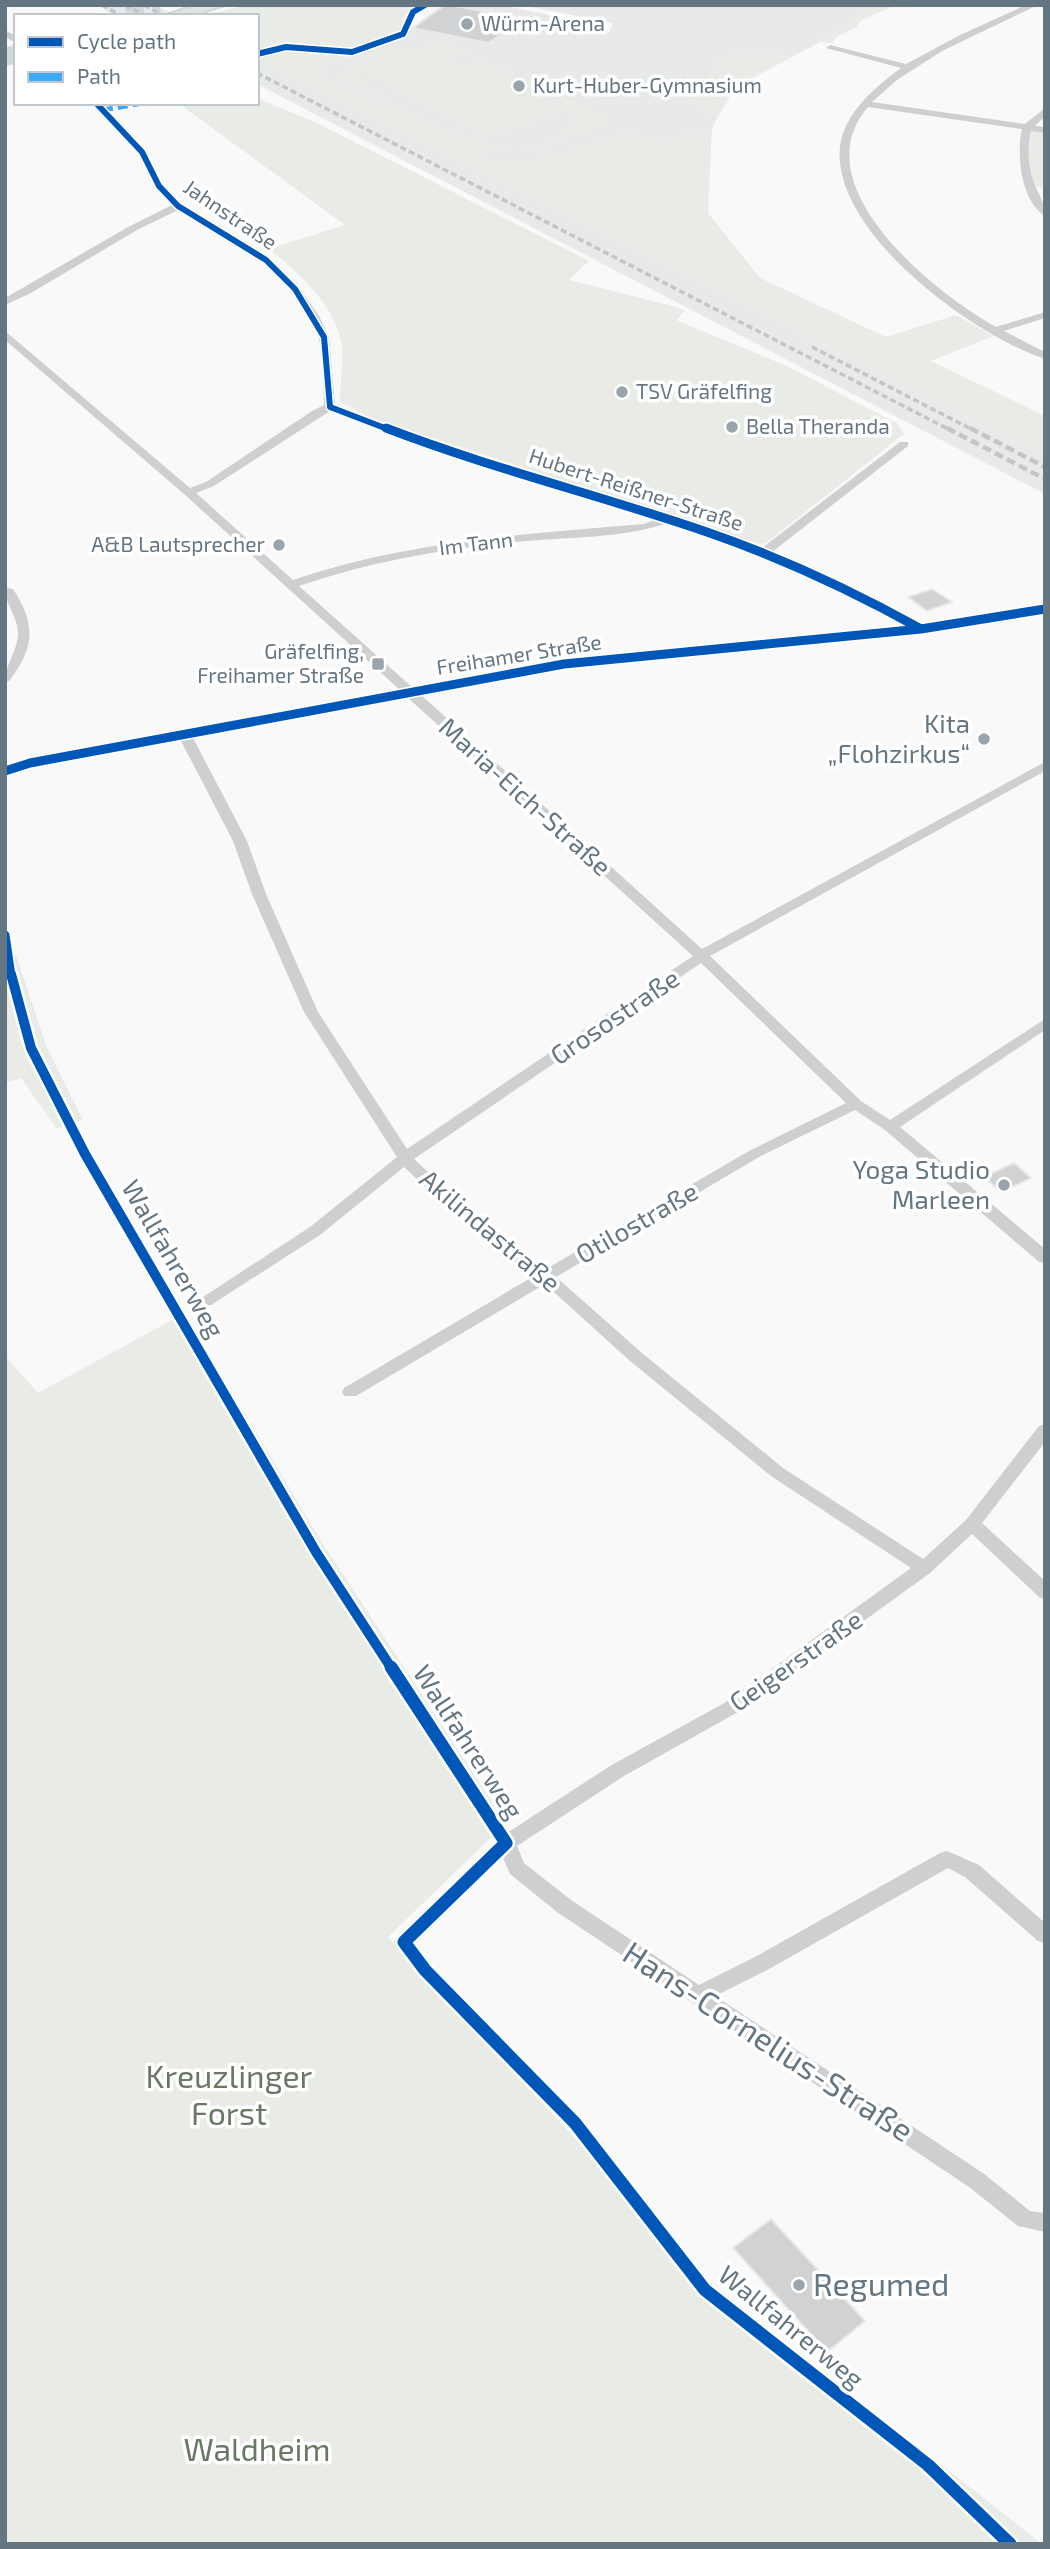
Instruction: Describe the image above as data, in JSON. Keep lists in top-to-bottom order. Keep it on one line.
{"streets":{"street":["Jahnstraße","Hubert-Reißner-Straße","Im Tann","Freihamer Straße","Maria-Eich-Straße","Grosostraße","Otilostraße","Akilindastraße","Wallfahrerweg","Geigerstraße","Hans-Cornelius-Straße"]},"crossings":[["Jahnstraße","Hubert-Reißner-Straße"],["Hubert-Reißner-Straße","Im Tann"],["Hubert-Reißner-Straße","Freihamer Straße"],["Im Tann","Maria-Eich-Straße"],["Freihamer Straße","Maria-Eich-Straße"],["Freihamer Straße","Akilindastraße"],["Maria-Eich-Straße","Grosostraße"],["Maria-Eich-Straße","Otilostraße"],["Grosostraße","Akilindastraße"],["Otilostraße","Akilindastraße"],["Akilindastraße","Geigerstraße"],["Wallfahrerweg","Geigerstraße"],["Wallfahrerweg","Hans-Cornelius-Straße"],["Geigerstraße","Hans-Cornelius-Straße"]],"parks":["Kreuzlinger Forst","Waldheim"],"places":{"other":["Würm-Arena","Kurt-Huber-Gymnasium","TSV Gräfelfing","Bella Theranda","A&B Lautsprecher","Kita „Flohzirkus“","Yoga Studio Marleen","Regumed"],"transit":["Gräfelfing, Freihamer Straße"]},"legend":["Cycle path","Path"]}
